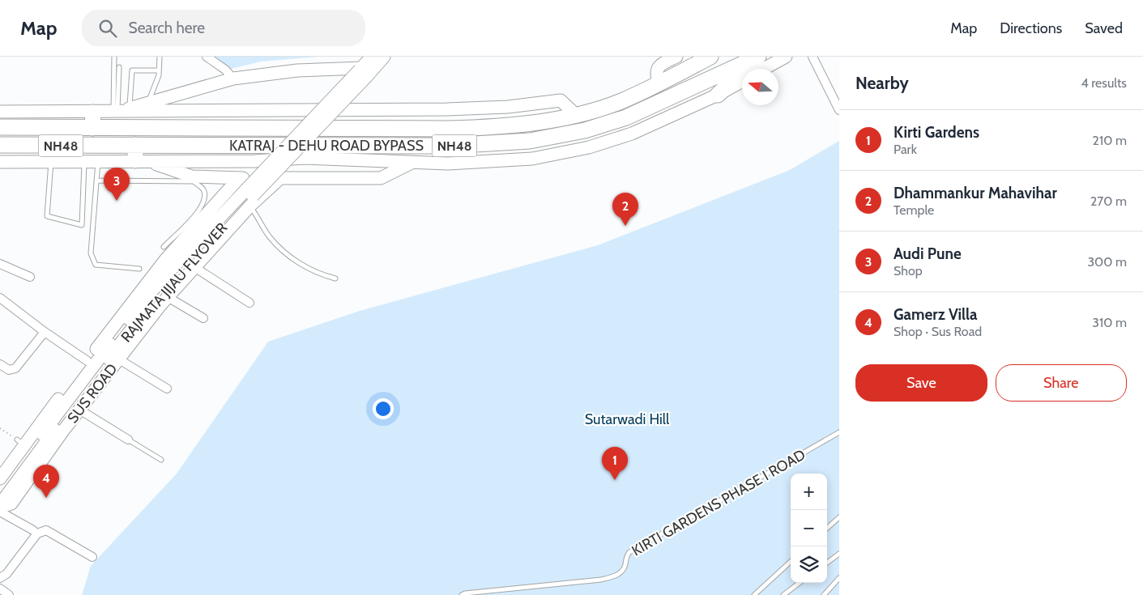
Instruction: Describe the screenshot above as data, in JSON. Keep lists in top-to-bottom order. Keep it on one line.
{"streets":{"highway":["NH48","KATRAJ - DEHU ROAD BYPASS"],"street":["RAJMATA JIJAU FLYOVER","SUS ROAD"],"lane":["KIRTI GARDENS PHASE I ROAD"]},"crossings":[["RAJMATA JIJAU FLYOVER","SUS ROAD"]],"parks":["Sutarwadi Hill"],"north":"left","page":{"header":"Map","search":"Search here","nav":["Map","Directions","Saved"],"heading":["Nearby","4 results"],"list":[{"mark":"1","name":"Kirti Gardens","note":"Park","value":"210 m"},{"mark":"2","name":"Dhammankur Mahavihar","note":"Temple","value":"270 m"},{"mark":"3","name":"Audi Pune","note":"Shop","value":"300 m"},{"mark":"4","name":"Gamerz Villa","note":"Shop · Sus Road","value":"310 m"}],"pins":["3","2","1","4"],"buttons":["Save","Share"],"map_buttons":["+","−"]}}
